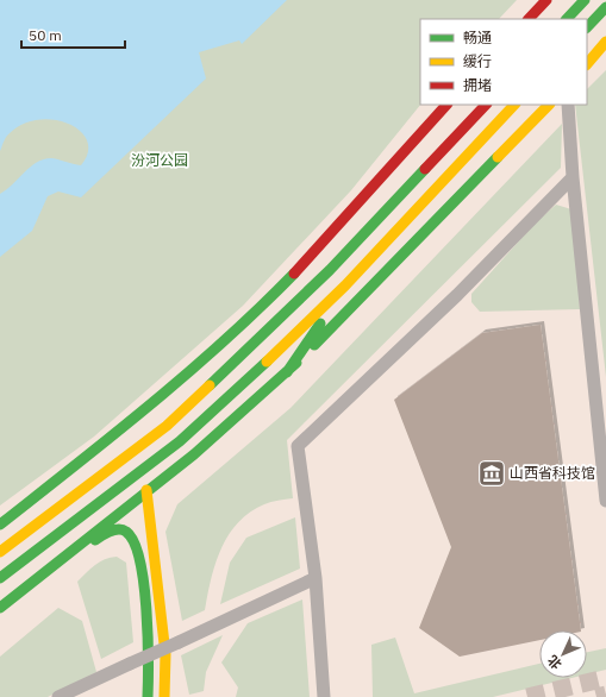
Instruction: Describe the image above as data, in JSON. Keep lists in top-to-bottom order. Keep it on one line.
{"parks":["汾河公园"],"places":{"museum":["山西省科技馆"]},"legend":["畅通","缓行","拥堵"],"scale_bar":"50 m","north":"bottom left"}
